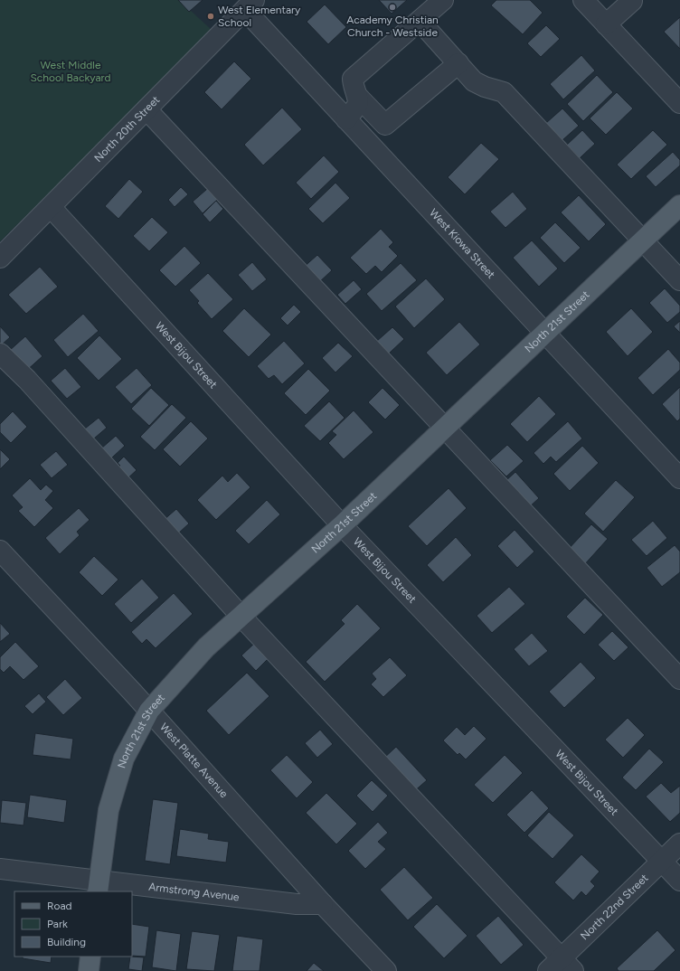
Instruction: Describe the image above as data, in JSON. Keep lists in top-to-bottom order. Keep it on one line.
{"streets":{"main road":["North 21st Street"],"street":["North 20th Street","West Kiowa Street","West Bijou Street","West Platte Avenue","Armstrong Avenue","North 22nd Street"]},"crossings":[["North 20th Street","West Kiowa Street"],["North 20th Street","West Bijou Street"],["West Kiowa Street","North 21st Street"],["North 21st Street","West Bijou Street"],["North 21st Street","West Platte Avenue"],["North 21st Street","Armstrong Avenue"],["West Bijou Street","North 22nd Street"],["West Platte Avenue","Armstrong Avenue"]],"parks":["West Middle School Backyard"],"places":["Academy Christian Church - Westside","West Elementary School"],"legend":["Road","Park","Building"]}
